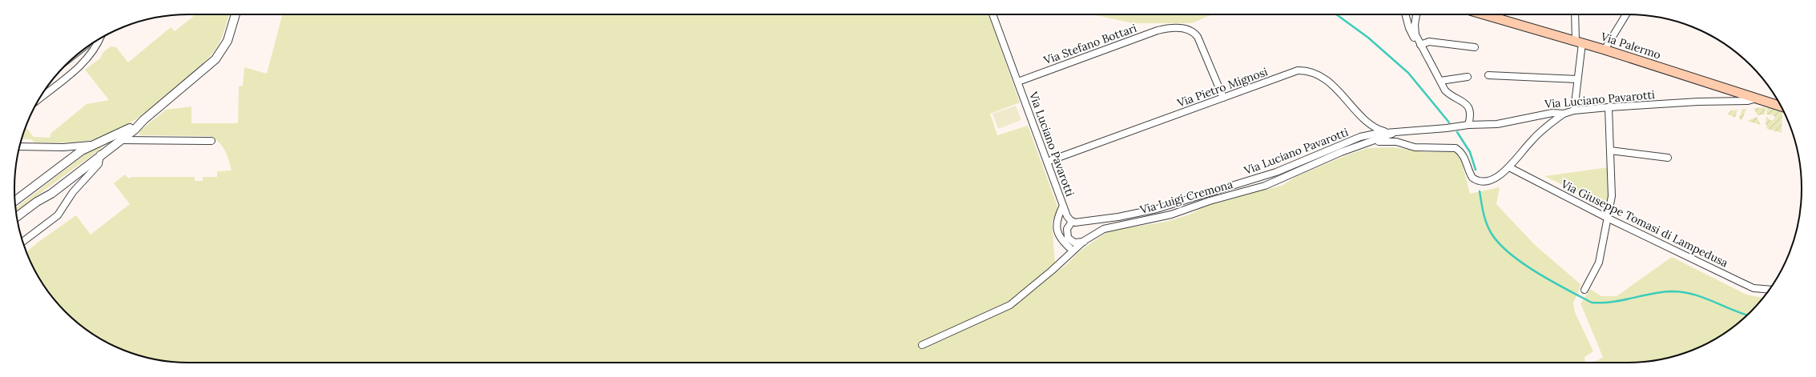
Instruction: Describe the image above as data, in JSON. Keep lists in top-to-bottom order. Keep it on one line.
{"streets":{"main road":["Via Palermo"],"street":["Via Stefano Bottari","Via Pietro Mignosi","Via Luciano Pavarotti","Via Luigi Cremona","Via Giuseppe Tomasi di Lampedusa"]},"crossings":[["Via Stefano Bottari","Via Pietro Mignosi"],["Via Stefano Bottari","Via Luciano Pavarotti"],["Via Palermo","Via Luciano Pavarotti"],["Via Pietro Mignosi","Via Luciano Pavarotti"],["Via Luciano Pavarotti","Via Luigi Cremona"],["Via Luigi Cremona","Via Giuseppe Tomasi di Lampedusa"]]}
